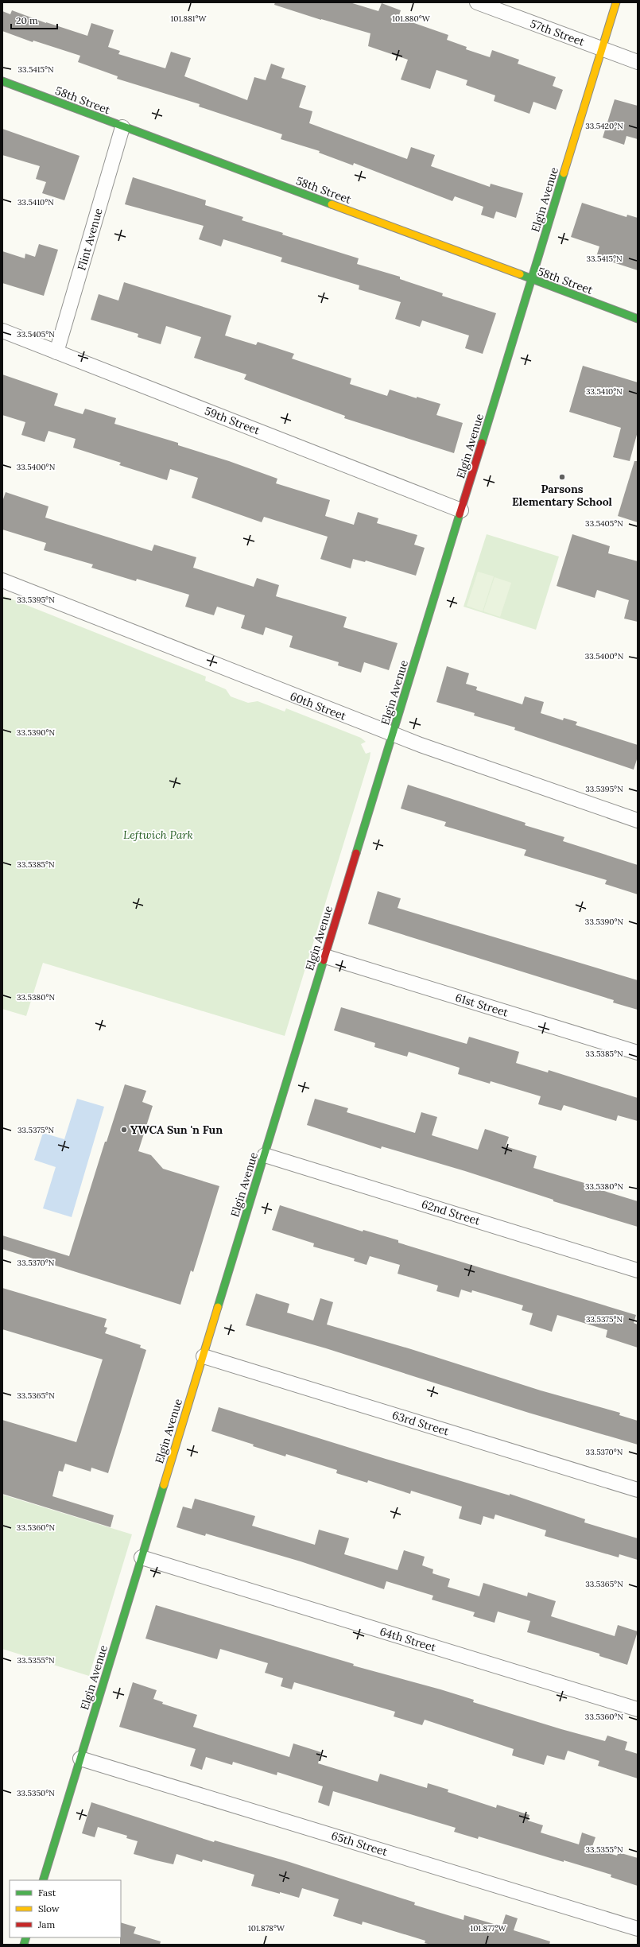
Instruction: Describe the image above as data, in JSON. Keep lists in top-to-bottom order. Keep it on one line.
{"streets":{"street":["57th Street","58th Street","Elgin Avenue","Flint Avenue","59th Street","60th Street","61st Street","62nd Street","63rd Street","64th Street","65th Street"]},"crossings":[["57th Street","Elgin Avenue"],["58th Street","Elgin Avenue"],["58th Street","Flint Avenue"],["Elgin Avenue","59th Street"],["Elgin Avenue","60th Street"],["Elgin Avenue","61st Street"],["Elgin Avenue","62nd Street"],["Elgin Avenue","63rd Street"],["Elgin Avenue","64th Street"],["Elgin Avenue","65th Street"],["Flint Avenue","59th Street"]],"parks":["Leftwich Park"],"places":["Parsons Elementary School","YWCA Sun 'n Fun"],"legend":["Fast","Slow","Jam"],"scale_bar":"20 m","coordinates":["101.881°W","101.880°W","33.5415°N","33.5420°N","33.5410°N","33.5405°N","33.5400°N","33.5395°N","33.5390°N","33.5385°N","33.5380°N","33.5375°N","33.5370°N","33.5365°N","33.5360°N","33.5355°N","33.5350°N","101.878°W","101.877°W"]}
